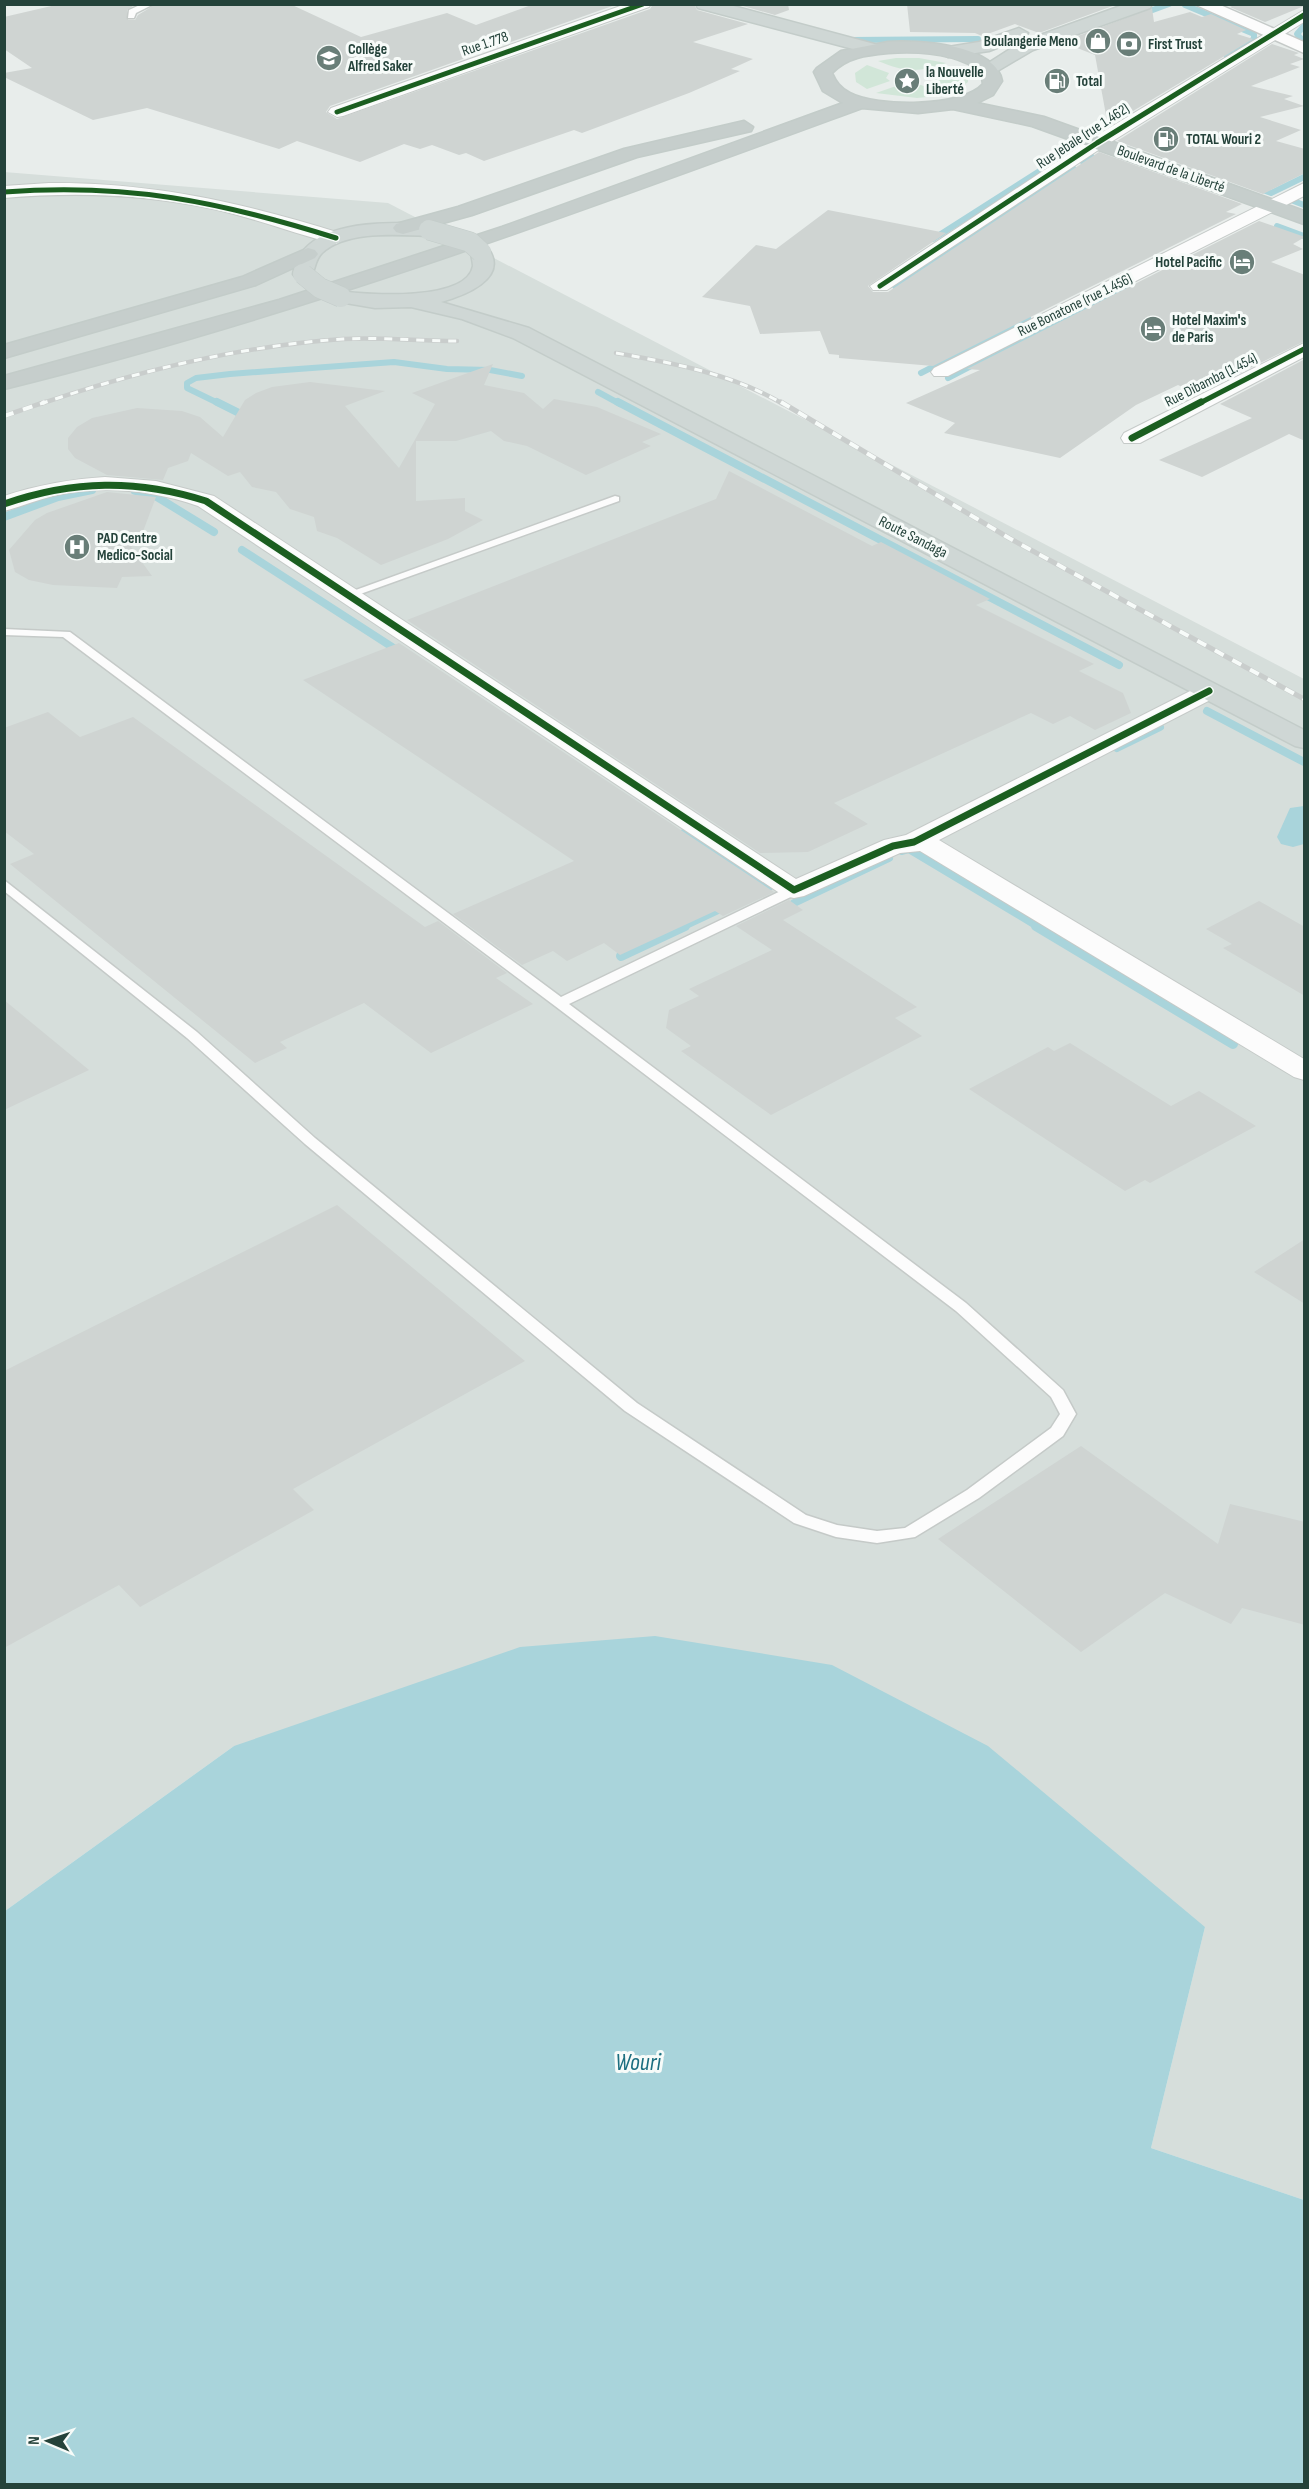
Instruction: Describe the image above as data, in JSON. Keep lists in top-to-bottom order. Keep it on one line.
{"streets":{"highway":["Boulevard de la Liberté"],"main road":["Route Sandaga"],"street":["Rue 1.778","Rue Jebale (rue 1.462)","Rue Bonatone (rue 1.456)","Rue Dibamba (1.454)"]},"crossings":[["Rue Jebale (rue 1.462)","Boulevard de la Liberté"],["Boulevard de la Liberté","Rue Bonatone (rue 1.456)"]],"water":["Wouri"],"places":{"shop":["Boulangerie Meno"],"bank":["First Trust"],"school or university":["Collège Alfred Saker"],"place":["la Nouvelle Liberté"],"fuel station":["Total","TOTAL Wouri 2"],"hotel":["Hotel Pacific","Hotel Maxim's de Paris"],"hospital":["PAD Centre Medico-Social"]},"north":"left"}
